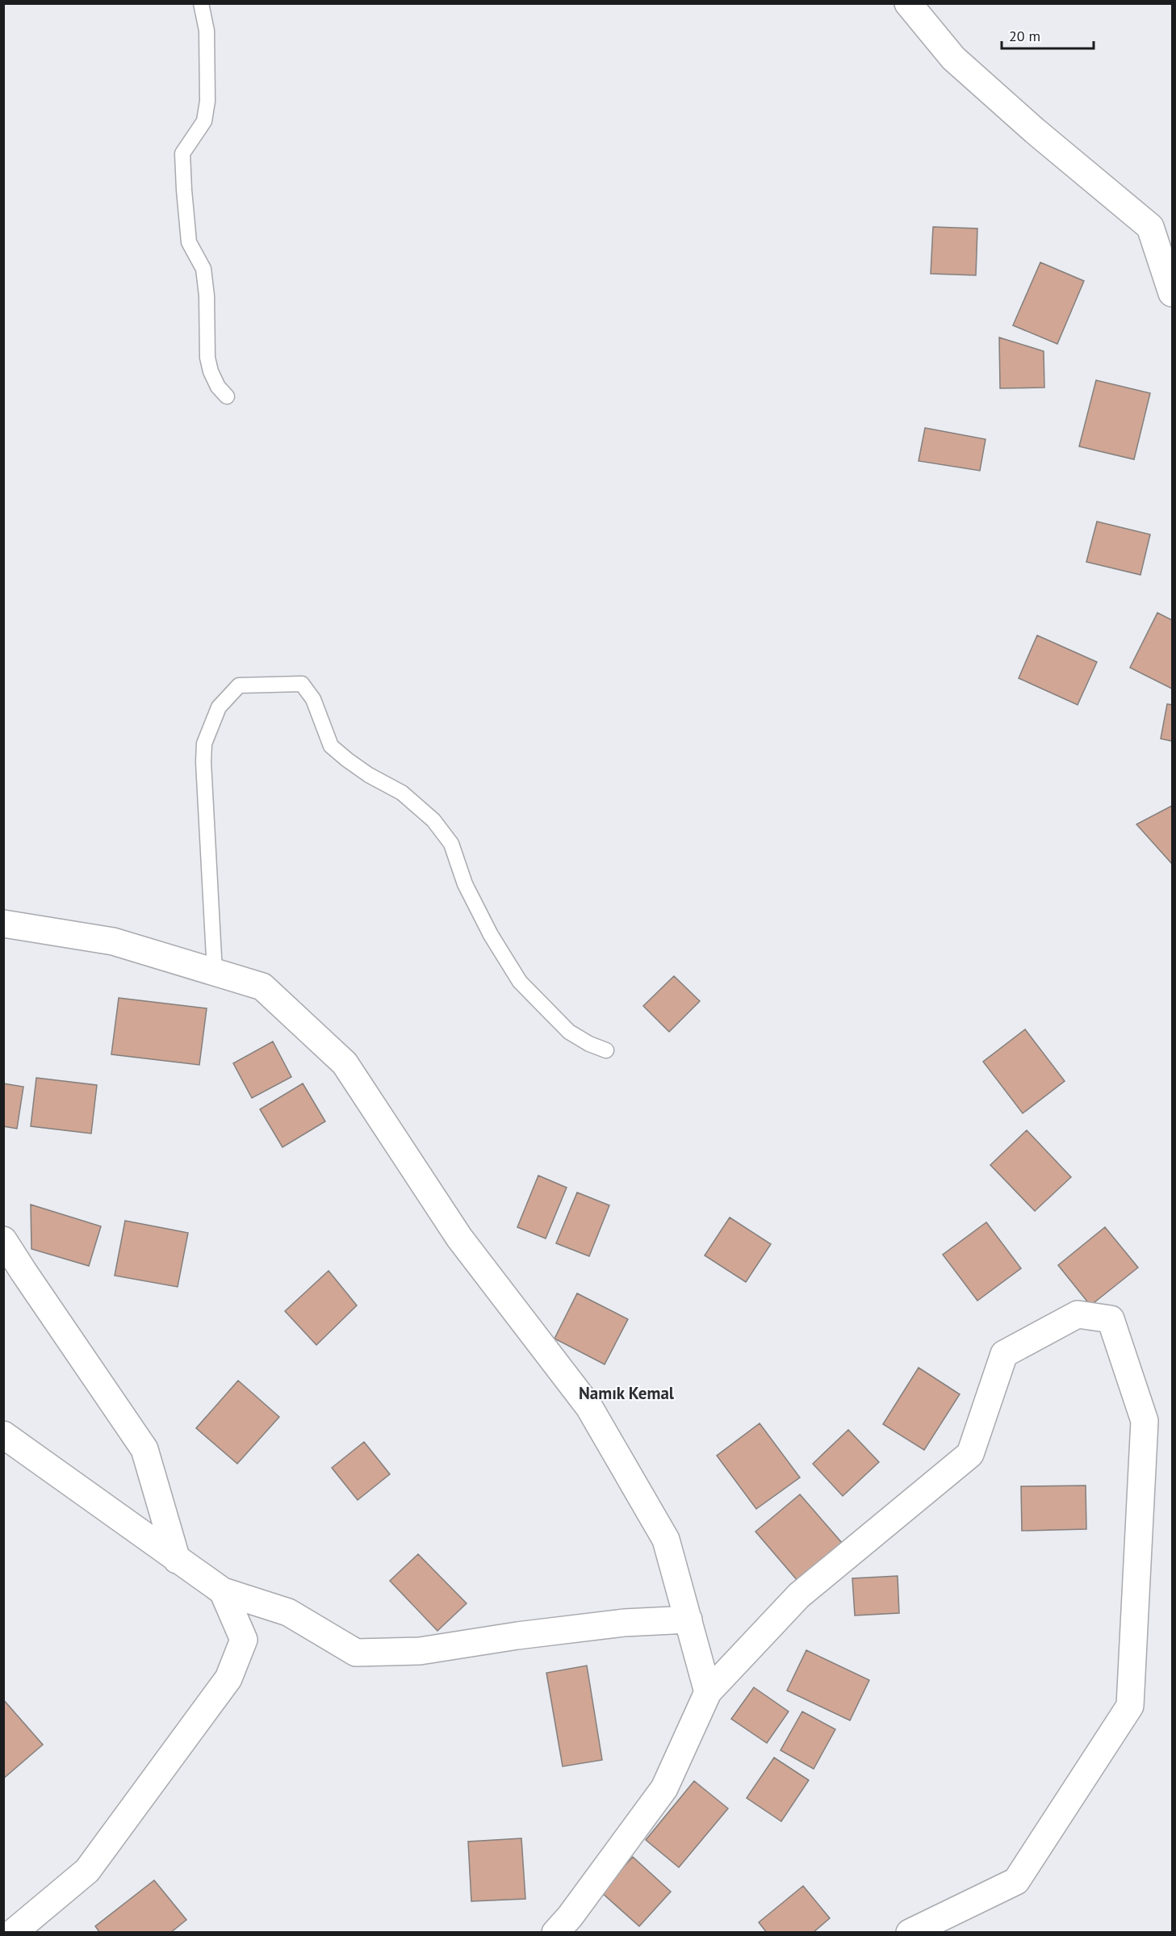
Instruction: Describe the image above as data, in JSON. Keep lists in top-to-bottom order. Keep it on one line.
{"districts":["Namık Kemal"],"scale_bar":"20 m"}
